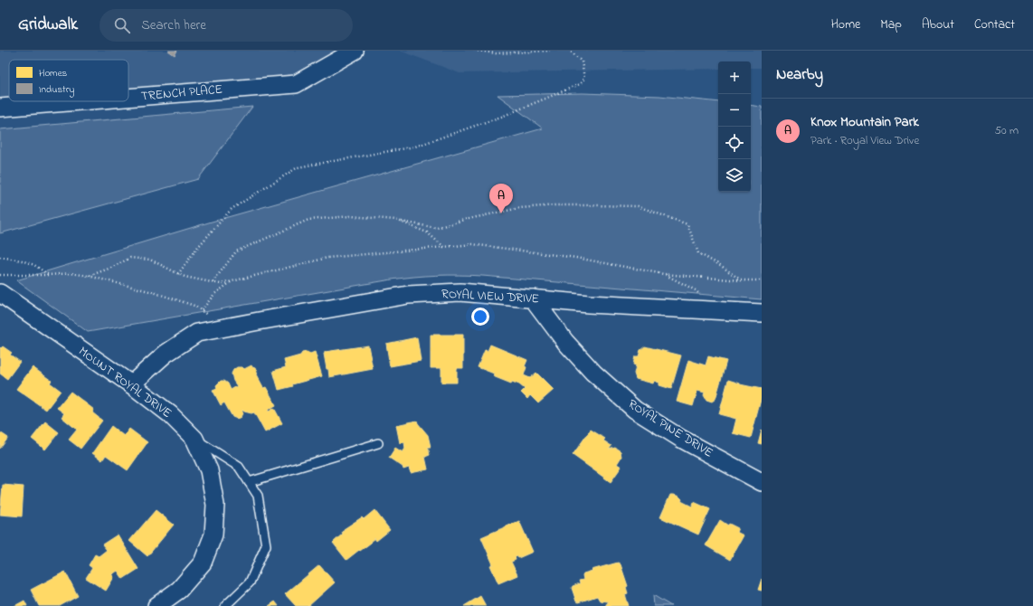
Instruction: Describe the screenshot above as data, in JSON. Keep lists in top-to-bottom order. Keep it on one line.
{"streets":{"street":["TRENCH PLACE","ROYAL VIEW DRIVE","MOUNT ROYAL DRIVE","ROYAL PINE DRIVE"]},"crossings":[["ROYAL VIEW DRIVE","MOUNT ROYAL DRIVE"],["ROYAL VIEW DRIVE","ROYAL PINE DRIVE"]],"legend":["Homes","Industry"],"page":{"header":"Gridwalk","search":"Search here","nav":["Home","Map","About","Contact"],"heading":"Nearby","map_buttons":["+","−"],"list":[{"mark":"A","name":"Knox Mountain Park","note":"Park · Royal View Drive","value":"50 m"}],"pins":"A"}}
